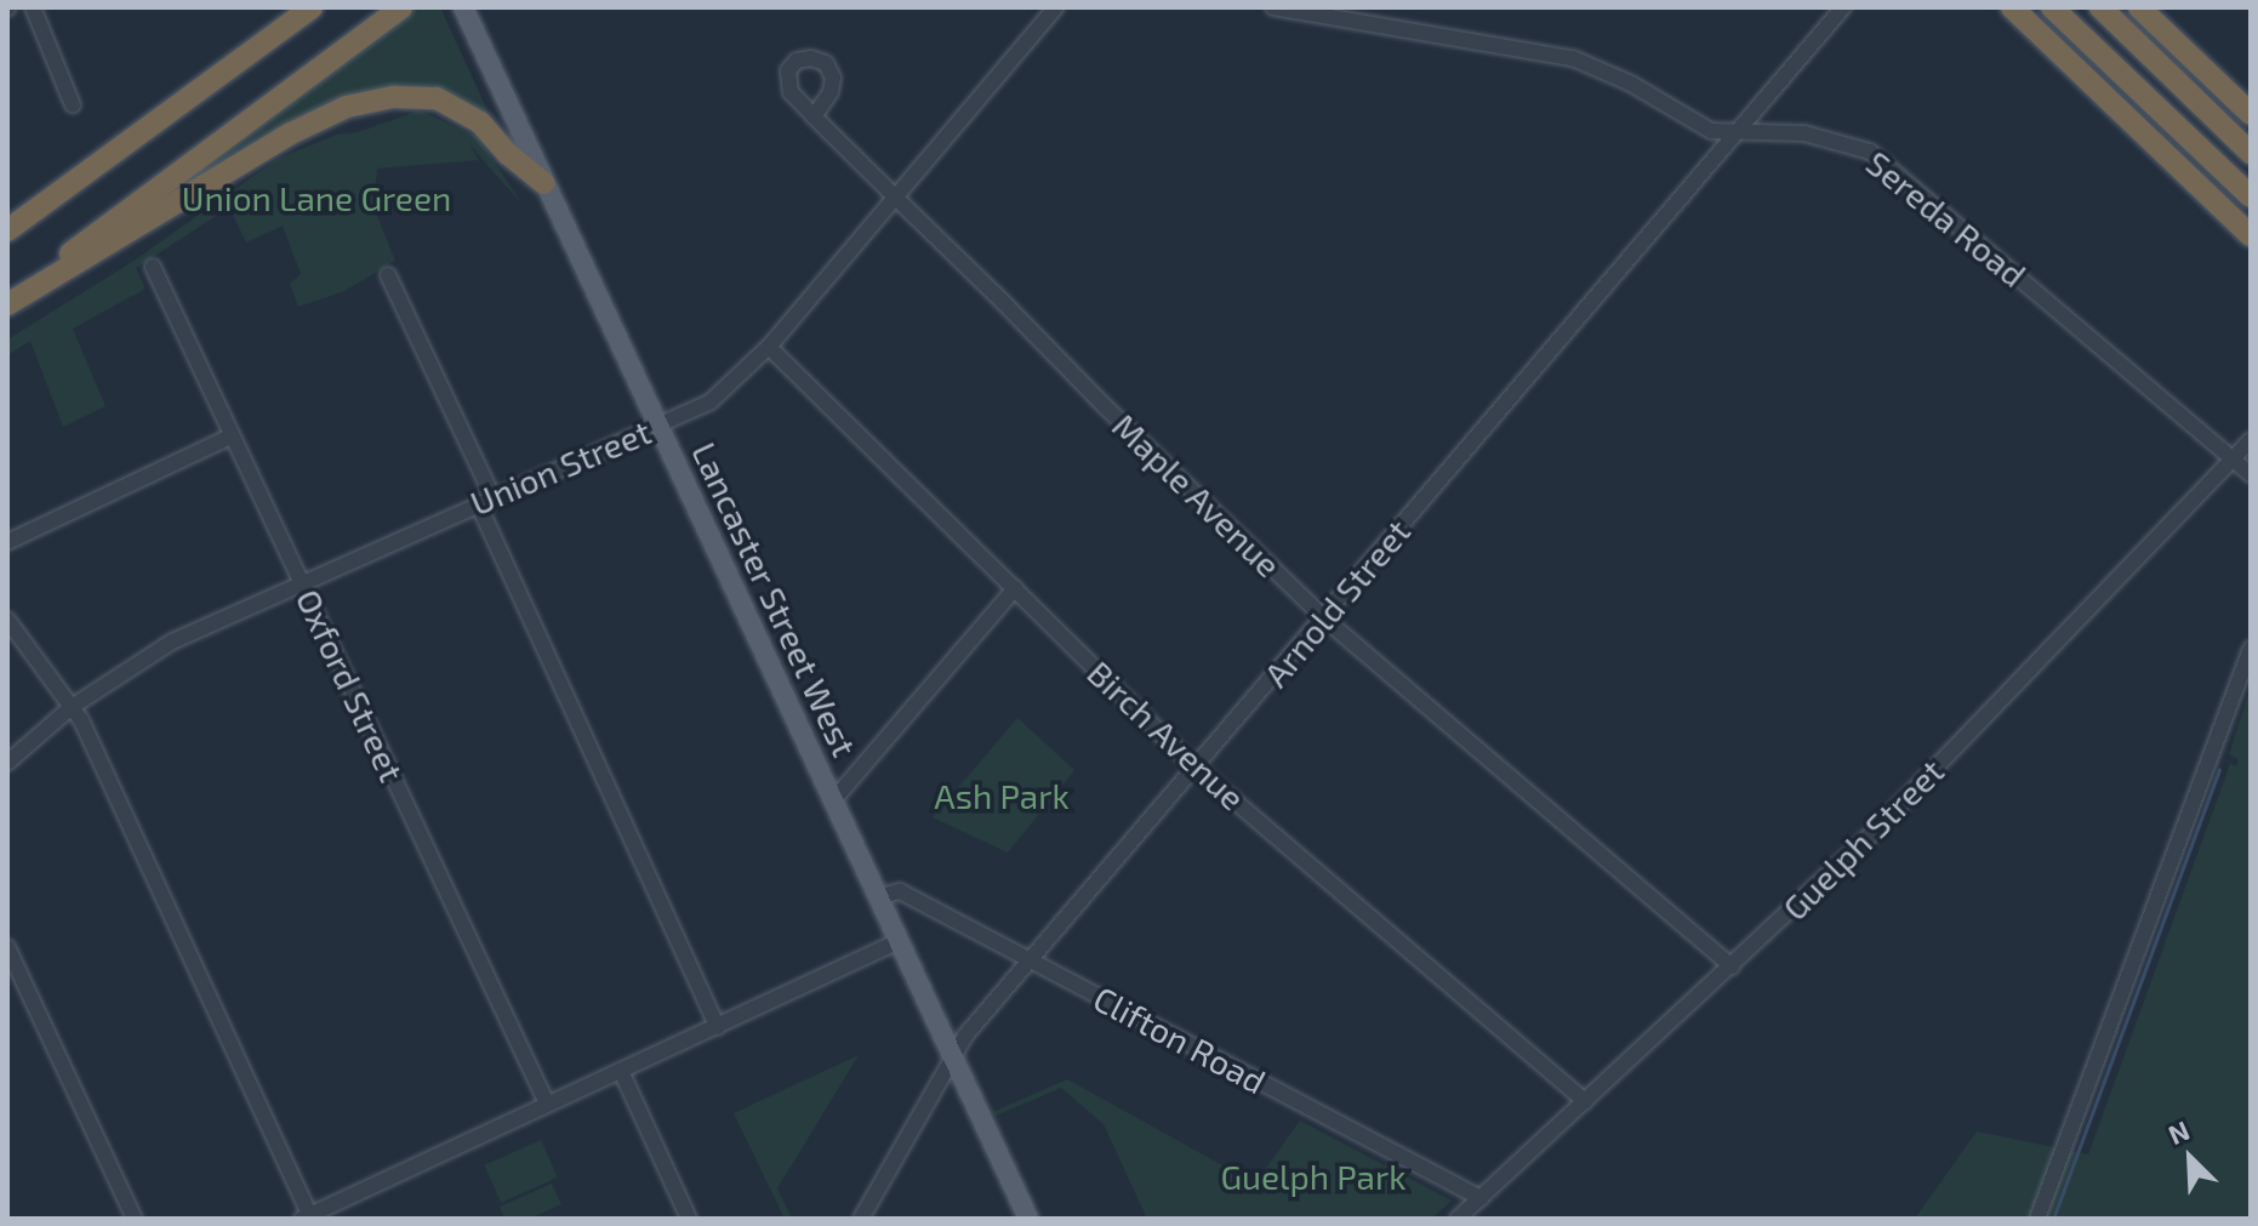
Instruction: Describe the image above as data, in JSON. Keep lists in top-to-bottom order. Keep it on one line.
{"streets":{"main road":["Lancaster Street West"],"street":["Sereda Road","Union Street","Maple Avenue","Arnold Street","Oxford Street","Birch Avenue","Guelph Street","Clifton Road"]},"crossings":[["Sereda Road","Arnold Street"],["Sereda Road","Guelph Street"],["Union Street","Maple Avenue"],["Union Street","Lancaster Street West"],["Union Street","Oxford Street"],["Union Street","Birch Avenue"],["Maple Avenue","Arnold Street"],["Maple Avenue","Guelph Street"],["Lancaster Street West","Arnold Street"],["Lancaster Street West","Clifton Road"],["Arnold Street","Birch Avenue"],["Arnold Street","Clifton Road"],["Birch Avenue","Guelph Street"],["Guelph Street","Clifton Road"]],"parks":["Union Lane Green","Ash Park","Guelph Park"],"north":"top left"}
